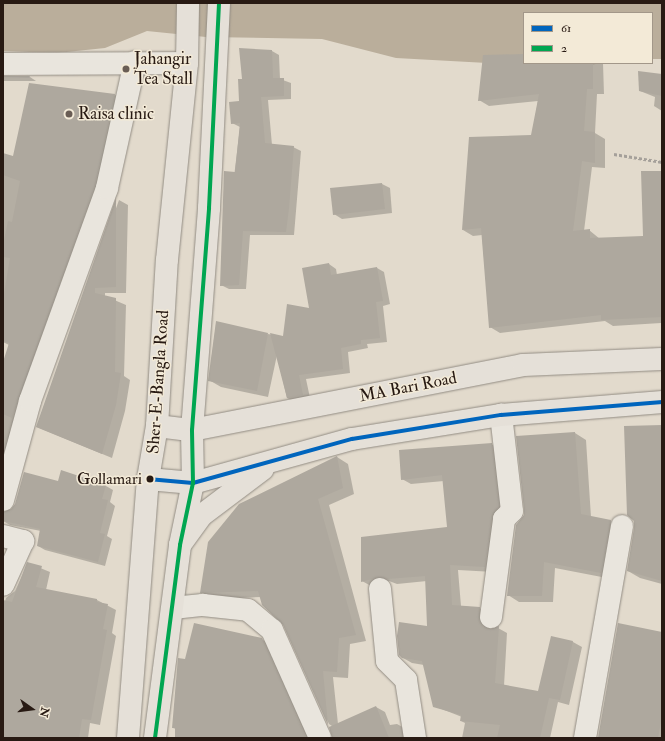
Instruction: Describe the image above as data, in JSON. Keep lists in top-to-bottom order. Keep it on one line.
{"streets":{"main road":["Sher-E-Bangla Road","MA Bari Road"]},"crossings":[["Sher-E-Bangla Road","MA Bari Road"]],"places":["Jahangir Tea Stall","Raisa clinic","Gollamari"],"lines":["transit line 2","transit line 61"],"legend":["61","2"],"north":"right"}
